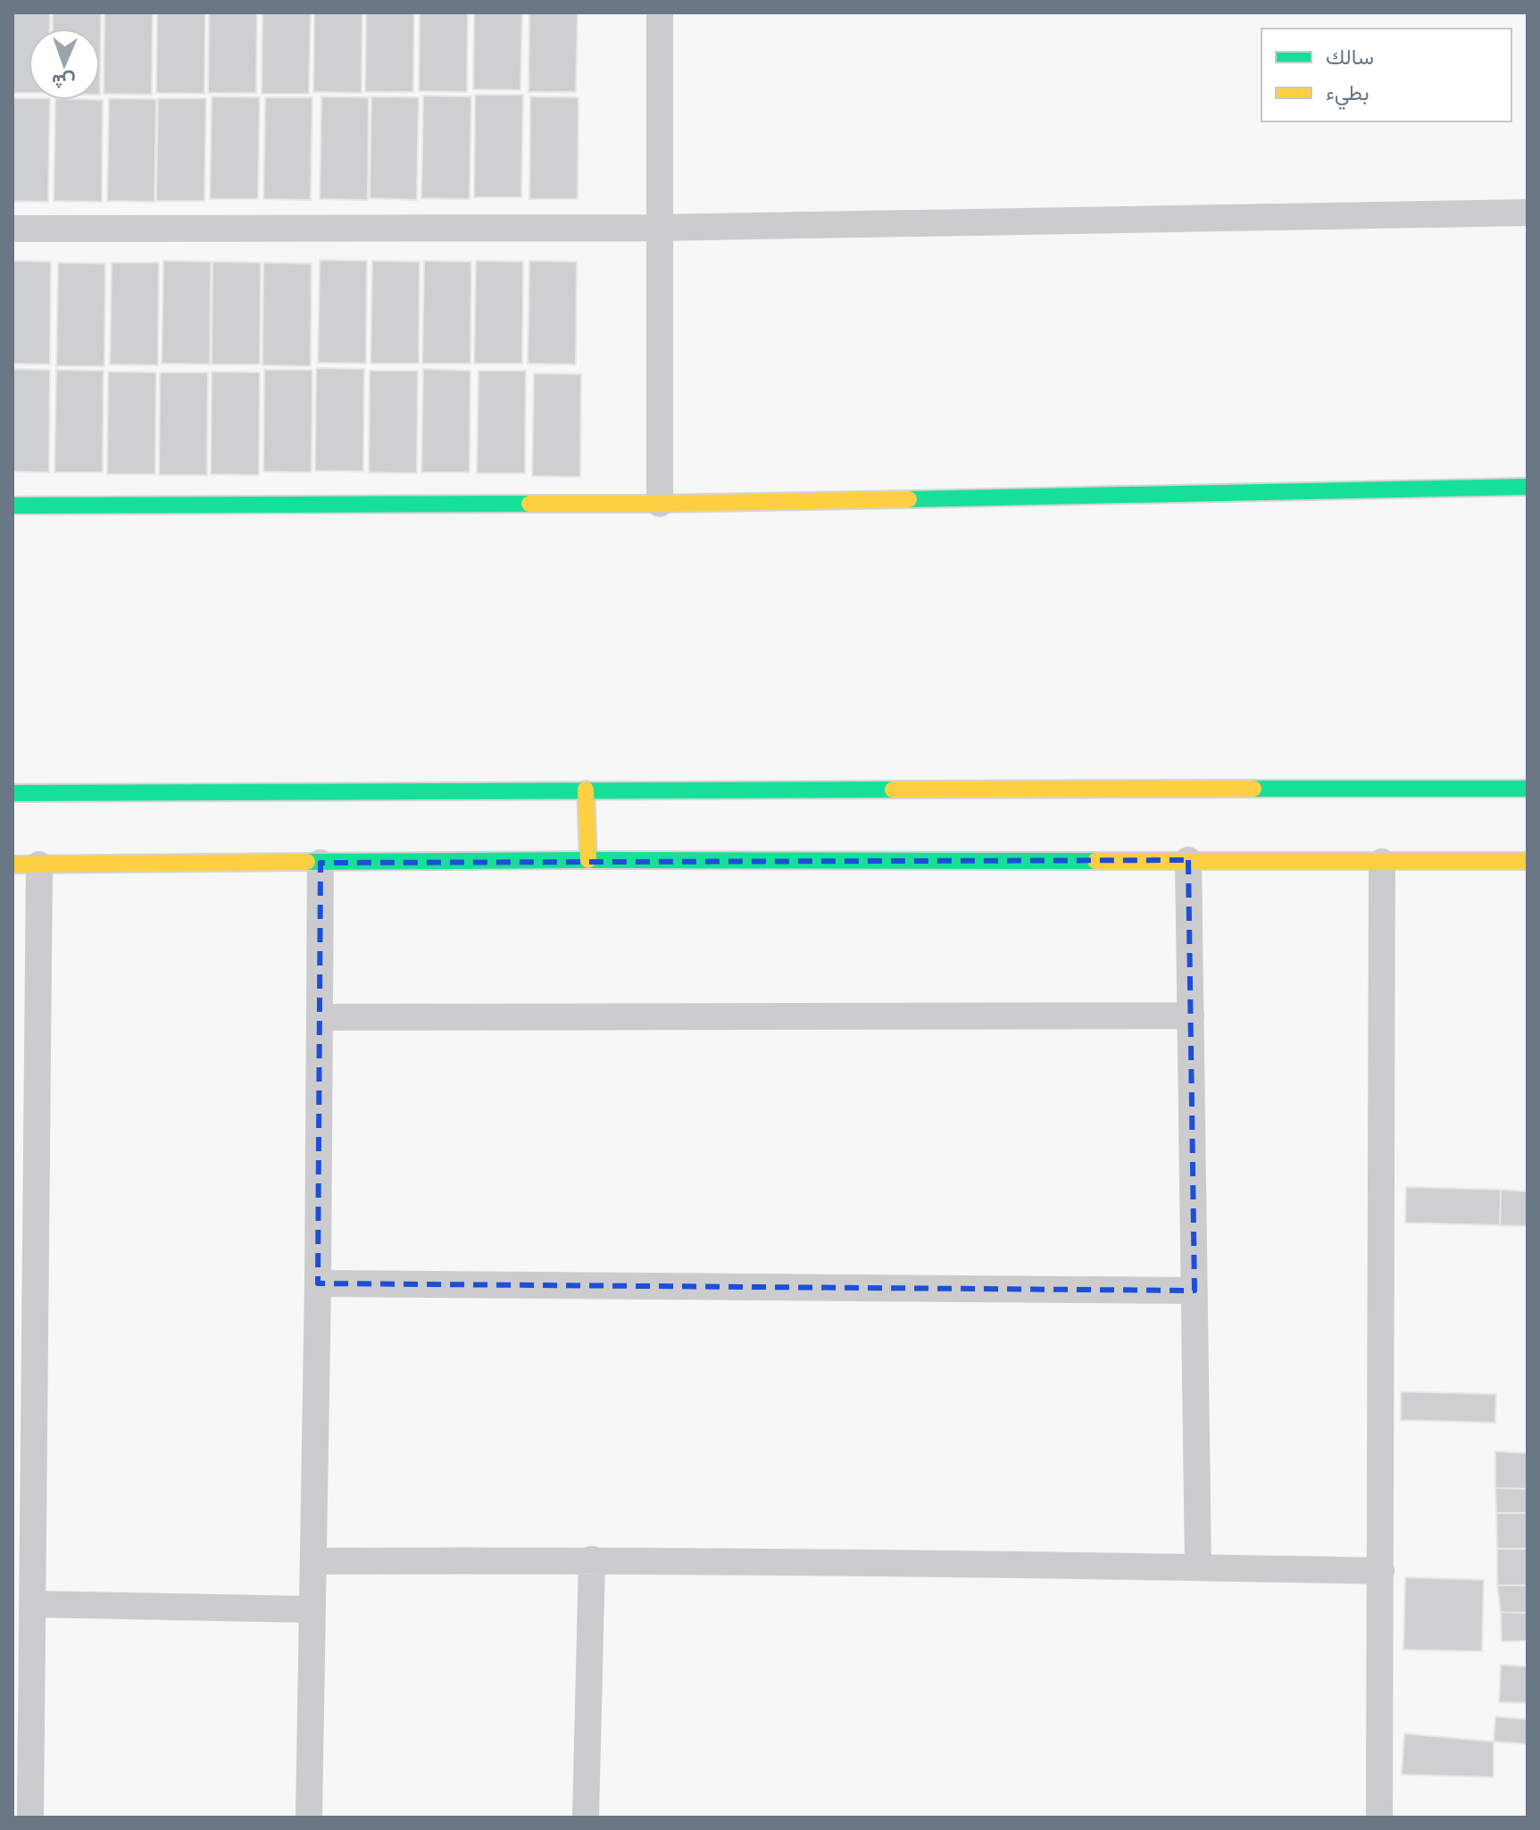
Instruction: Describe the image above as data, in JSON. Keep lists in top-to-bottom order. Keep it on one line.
{"legend":["سالك","بطيء"],"north":"bottom"}
